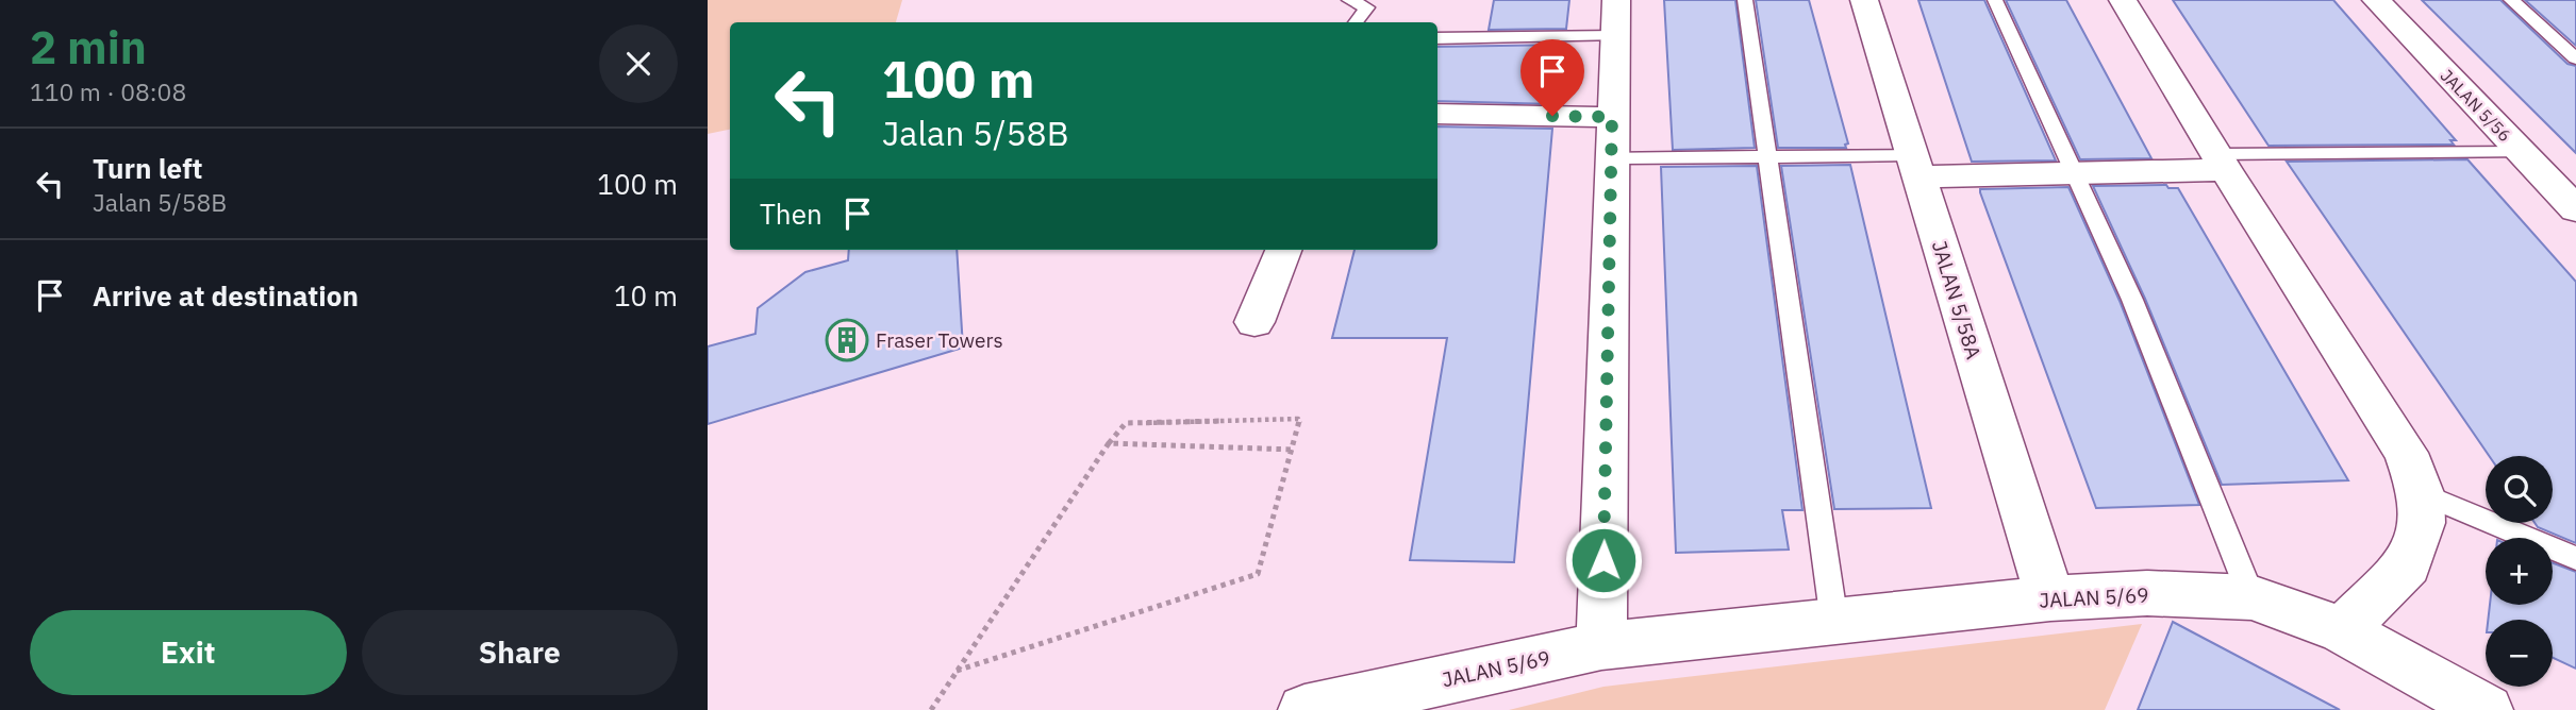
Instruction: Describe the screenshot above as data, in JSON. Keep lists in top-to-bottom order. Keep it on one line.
{"streets":{"street":["JALAN 5/56","JALAN 5/58A","JALAN 5/69"]},"crossings":[["JALAN 5/58A","JALAN 5/69"]],"places":{"building":["Fraser Towers"]},"page":{"heading":["2 min","110 m · 08:08"],"turn":["100 m","Jalan 5/58B"],"list":[{"name":"Turn left","note":"Jalan 5/58B","value":"100 m"},{"name":"Arrive at destination","value":"10 m"}],"then":"Then","map_buttons":["+","−"],"buttons":["Exit","Share"]}}
